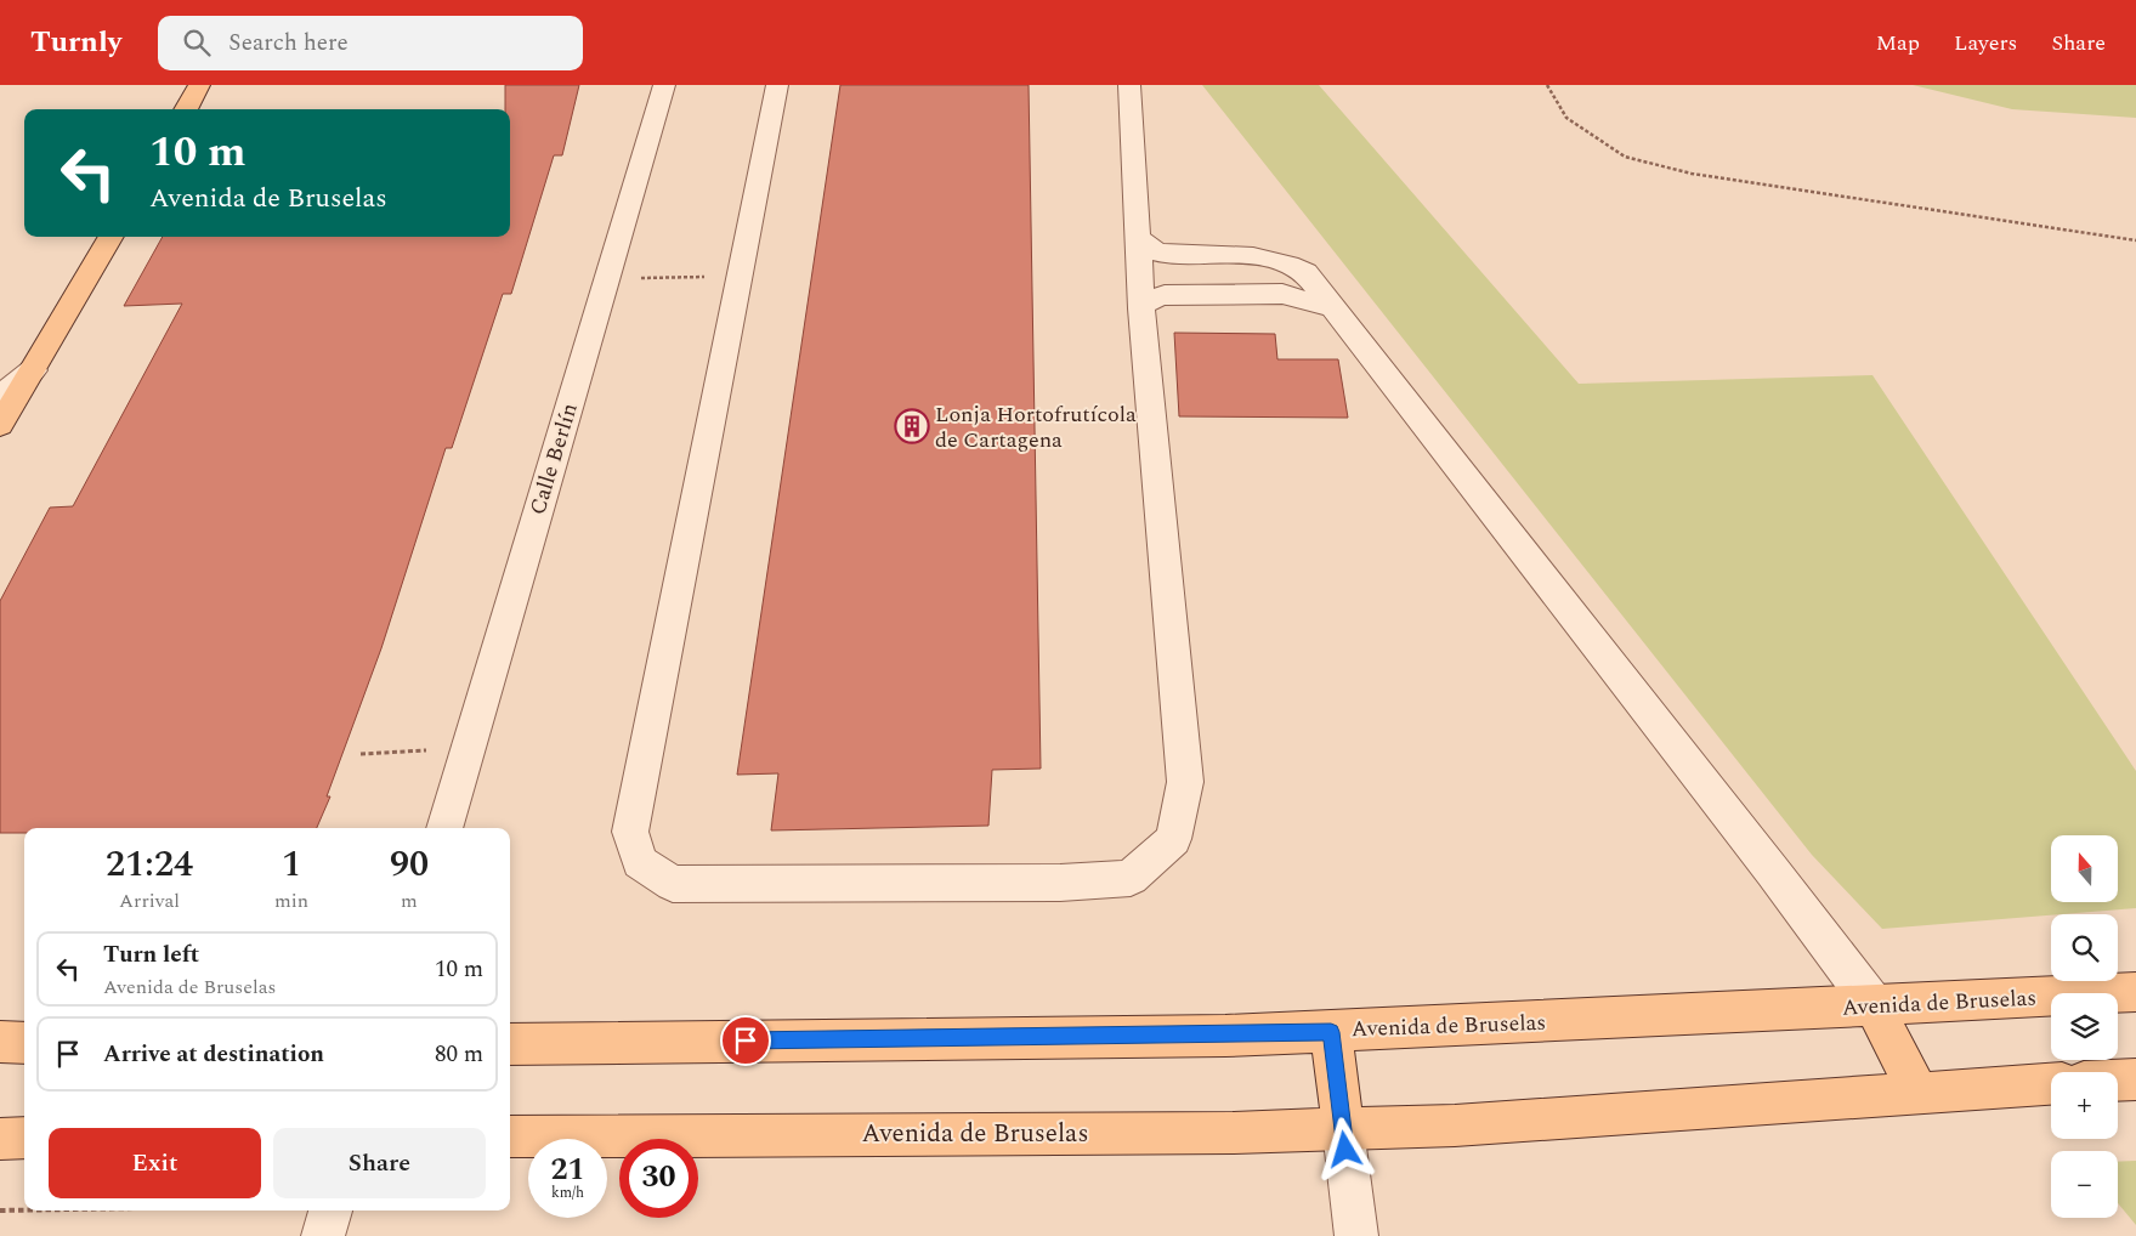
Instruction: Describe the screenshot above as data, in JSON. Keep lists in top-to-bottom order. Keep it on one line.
{"streets":{"main road":["Avenida de Bruselas"],"street":["Calle Berlín"]},"places":{"building":["Lonja Hortofrutícola de Cartagena"]},"north":"top","page":{"header":"Turnly","search":"Search here","nav":["Map","Layers","Share"],"turn":["10 m","Avenida de Bruselas"],"eta":["21:24","Arrival","1","min","90","m"],"map_buttons":["+","−"],"list":[{"name":"Turn left","note":"Avenida de Bruselas","value":"10 m"},{"name":"Arrive at destination","value":"80 m"}],"buttons":["Exit","Share"],"speed":"21 km/h","limit":"30"}}
